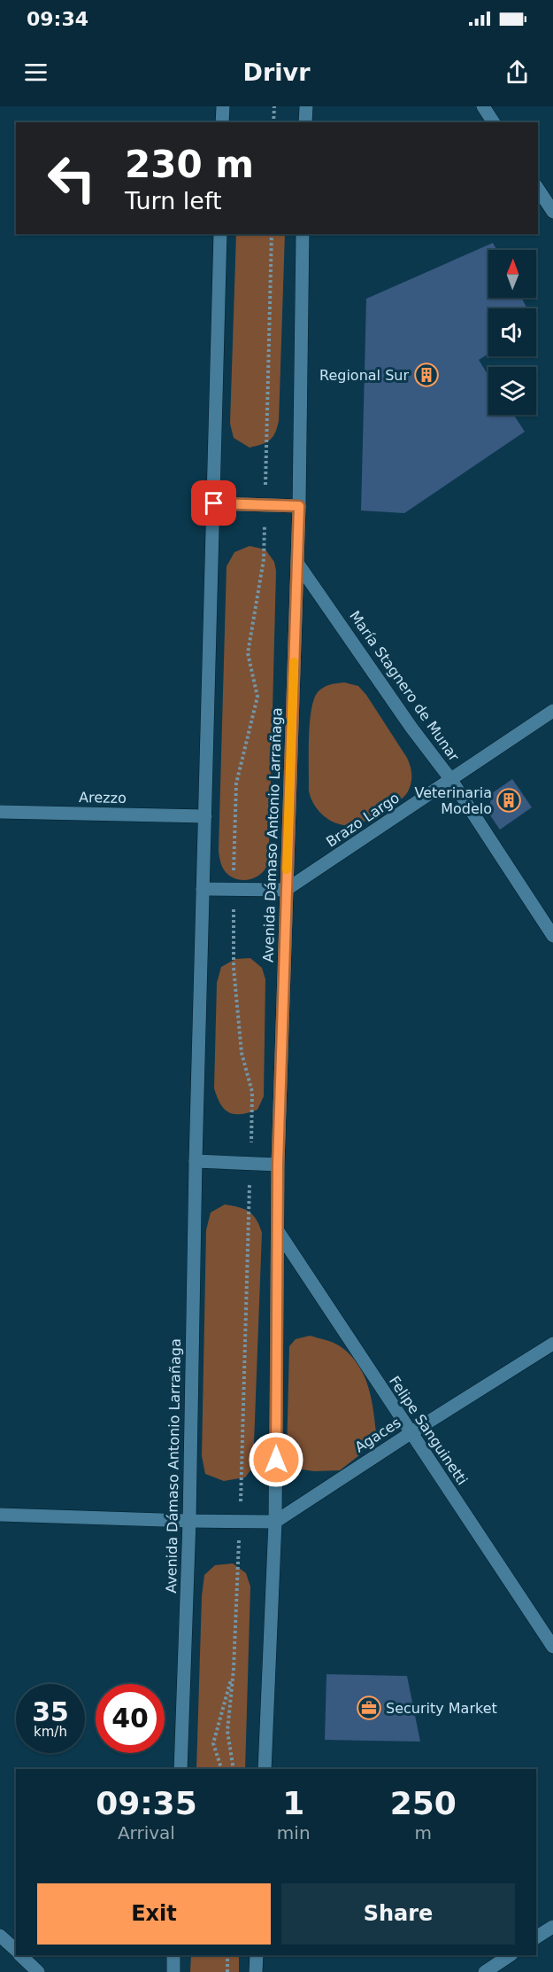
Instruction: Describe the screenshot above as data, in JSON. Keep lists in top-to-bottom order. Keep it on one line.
{"streets":{"street":["María Stagnero de Munar","Arezzo","Brazo Largo","Avenida Dámaso Antonio Larrañaga","Felipe Sanguinetti","Agaces"]},"crossings":[["María Stagnero de Munar","Brazo Largo"],["María Stagnero de Munar","Avenida Dámaso Antonio Larrañaga"],["Arezzo","Avenida Dámaso Antonio Larrañaga"],["Brazo Largo","Avenida Dámaso Antonio Larrañaga"],["Avenida Dámaso Antonio Larrañaga","Felipe Sanguinetti"],["Avenida Dámaso Antonio Larrañaga","Agaces"],["Felipe Sanguinetti","Agaces"]],"places":{"building":["Regional Sur","Veterinaria Modelo"],"office":["Security Market"]},"north":"top","page":{"status":"09:34","header":"Drivr","turn":["230 m","Turn left"],"speed":"35 km/h","limit":"40","eta":["09:35","Arrival","1","min","250","m"],"buttons":["Exit","Share"]}}
